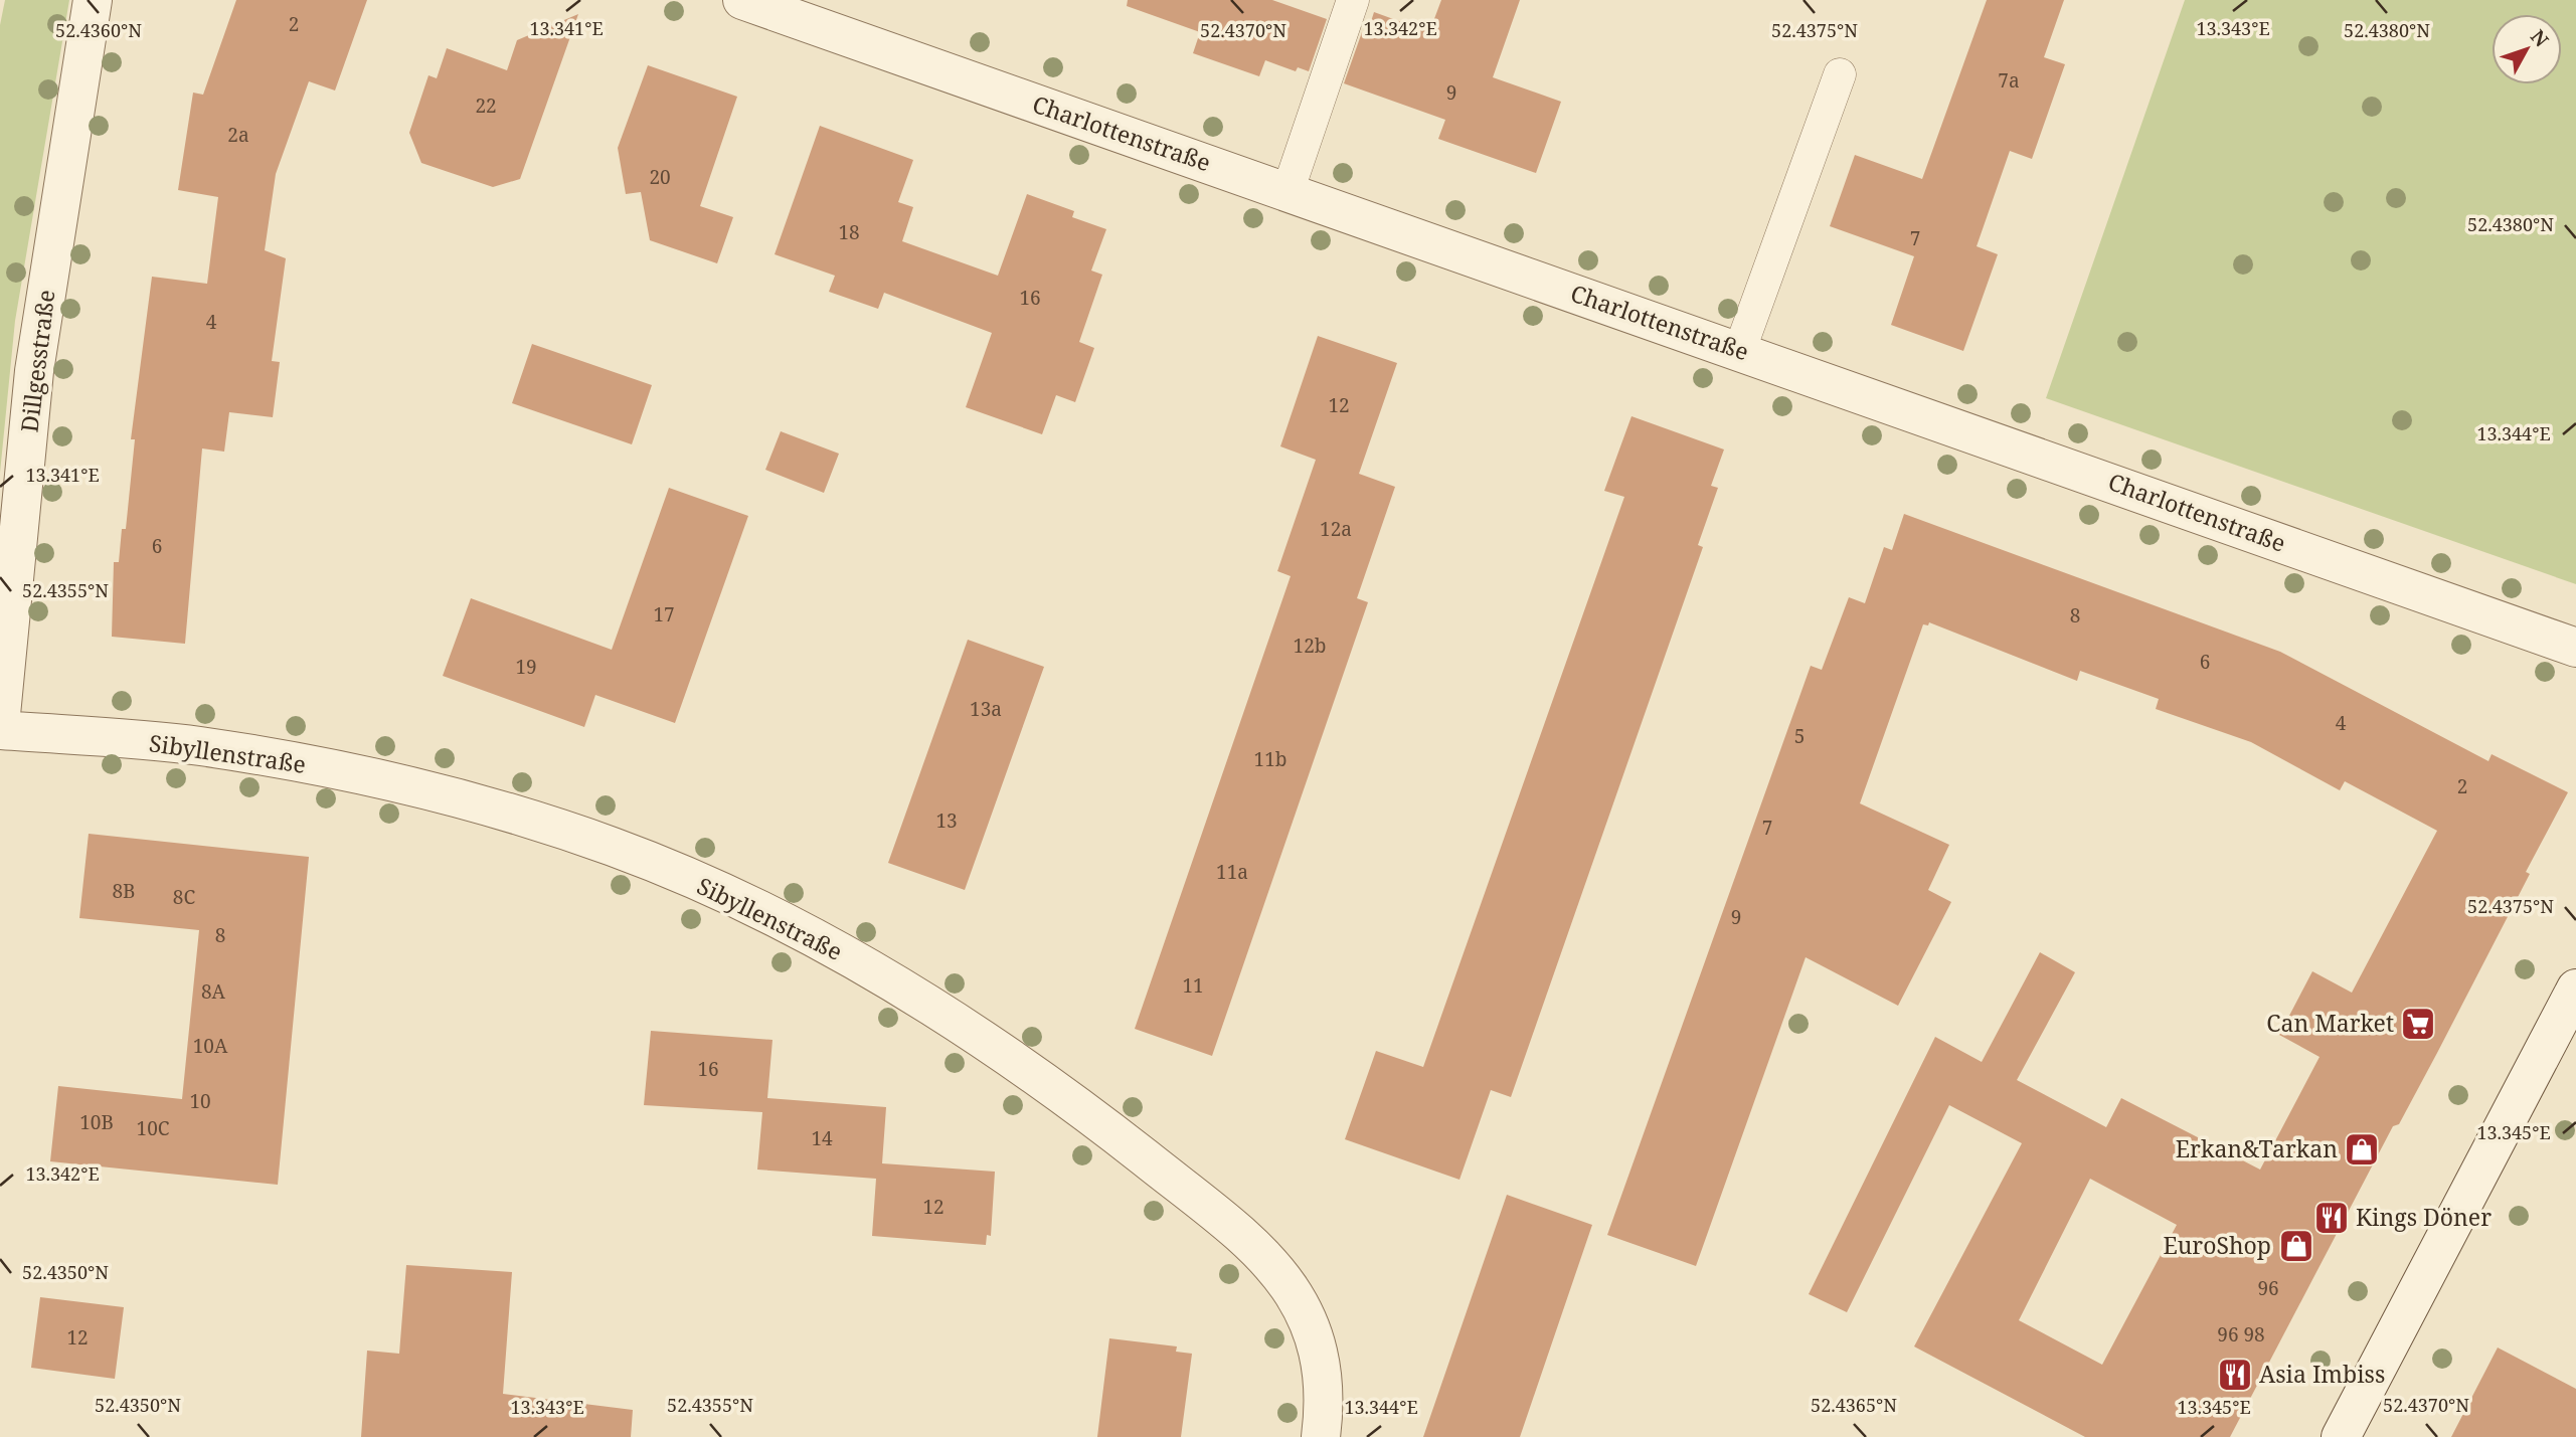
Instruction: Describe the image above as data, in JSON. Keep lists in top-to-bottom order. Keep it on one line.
{"streets":{"street":["Charlottenstraße","Dillgesstraße","Sibyllenstraße"]},"crossings":[["Dillgesstraße","Sibyllenstraße"]],"places":{"supermarket":["Can Market"],"shop":["Erkan&Tarkan","EuroShop"],"restaurant":["Kings Döner","Asia Imbiss"]},"house_numbers":["2","7a","9","22","2a","20","18","7","16","4","12","12a","6","17","8","12b","6","19","13a","4","5","11b","2","13","7","11a","8B","8C","9","8","11","8A","10A","16","10","10B","10C","14","12","96","96 98","12"],"north":"top right","coordinates":["13.341°E","13.342°E","13.343°E","52.4360°N","52.4370°N","52.4375°N","52.4380°N","13.344°E","52.4355°N","13.345°E","52.4350°N","52.4365°N"]}
